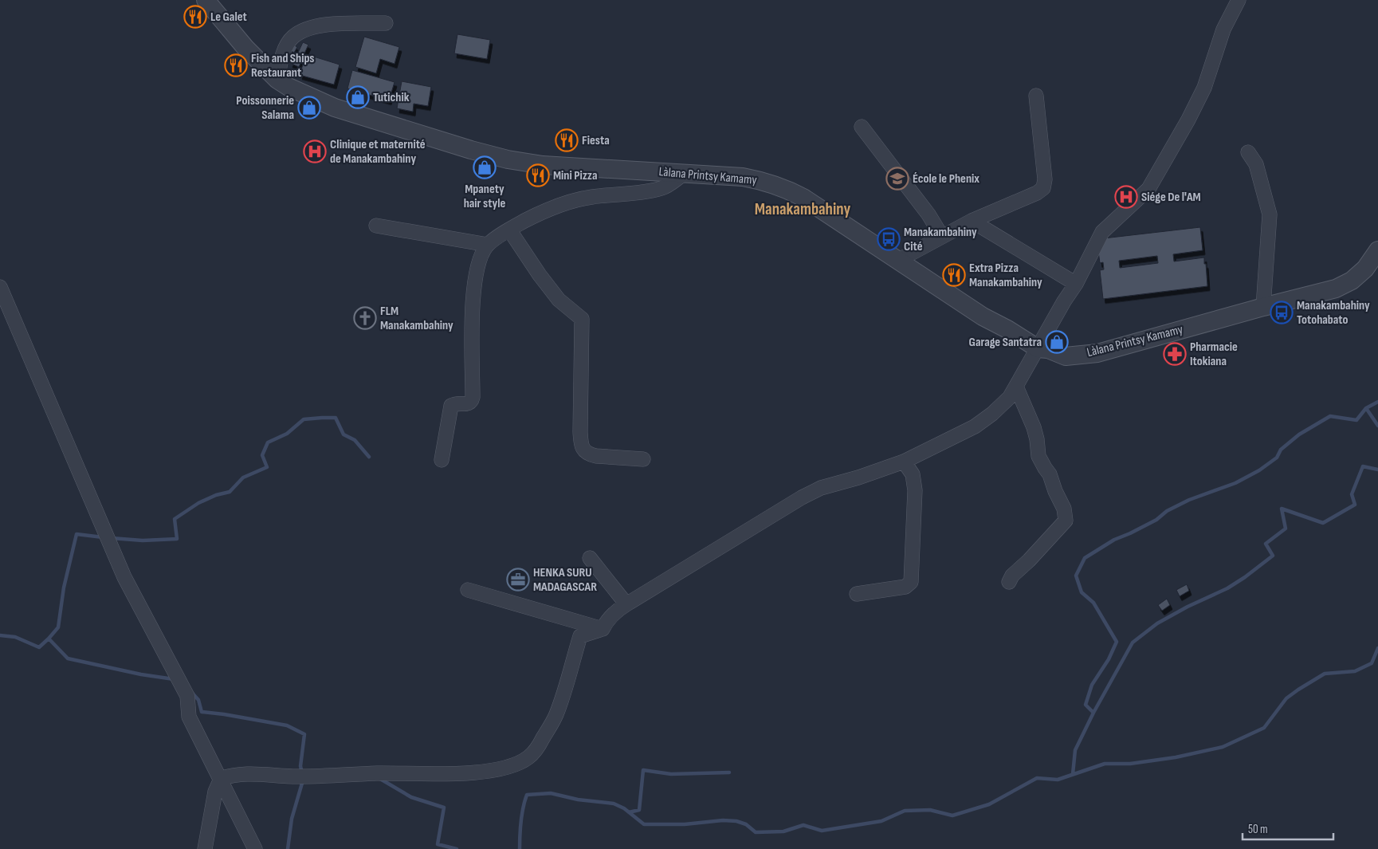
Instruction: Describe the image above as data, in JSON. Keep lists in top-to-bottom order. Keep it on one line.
{"streets":{"street":["Làlana Printsy Kamamy"]},"districts":["Manakambahiny"],"places":{"restaurant":["Le Galet","Fish and Ships Restaurant","Fiesta","Mini Pizza","Extra Pizza Manakambahiny"],"shop":["Tutichik","Poissonnerie Salama","Mpanety hair style","Garage Santatra"],"hospital":["Clinique et maternité de Manakambahiny","Siége De l'AM"],"school or university":["École le Phenix"],"bus stop":["Manakambahiny Cité","Manakambahiny Totohabato"],"church":["FLM Manakambahiny"],"pharmacy":["Pharmacie Itokiana"],"office":["HENKA SURU MADAGASCAR"]},"scale_bar":"50 m"}
